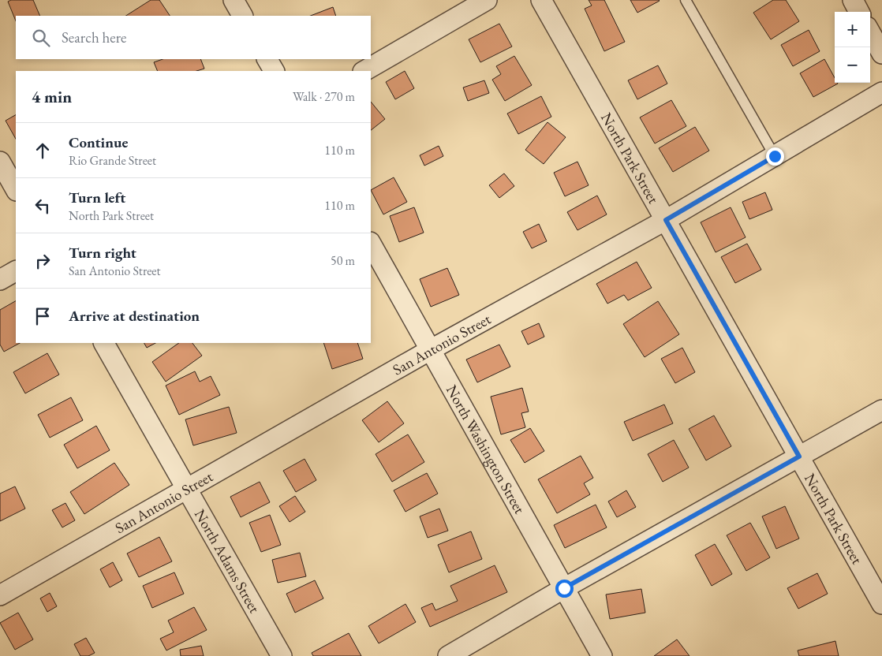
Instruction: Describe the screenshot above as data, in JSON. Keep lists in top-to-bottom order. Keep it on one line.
{"streets":{"street":["North Park Street","San Antonio Street","North Washington Street","North Adams Street"]},"crossings":[["North Park Street","San Antonio Street"],["San Antonio Street","North Washington Street"],["San Antonio Street","North Adams Street"]],"page":{"map_buttons":["+","−"],"search":"Search here","heading":["4 min","Walk · 270 m"],"list":[["Continue","Rio Grande Street","110 m"],["Turn left","North Park Street","110 m"],["Turn right","San Antonio Street","50 m"],"Arrive at destination"]}}
